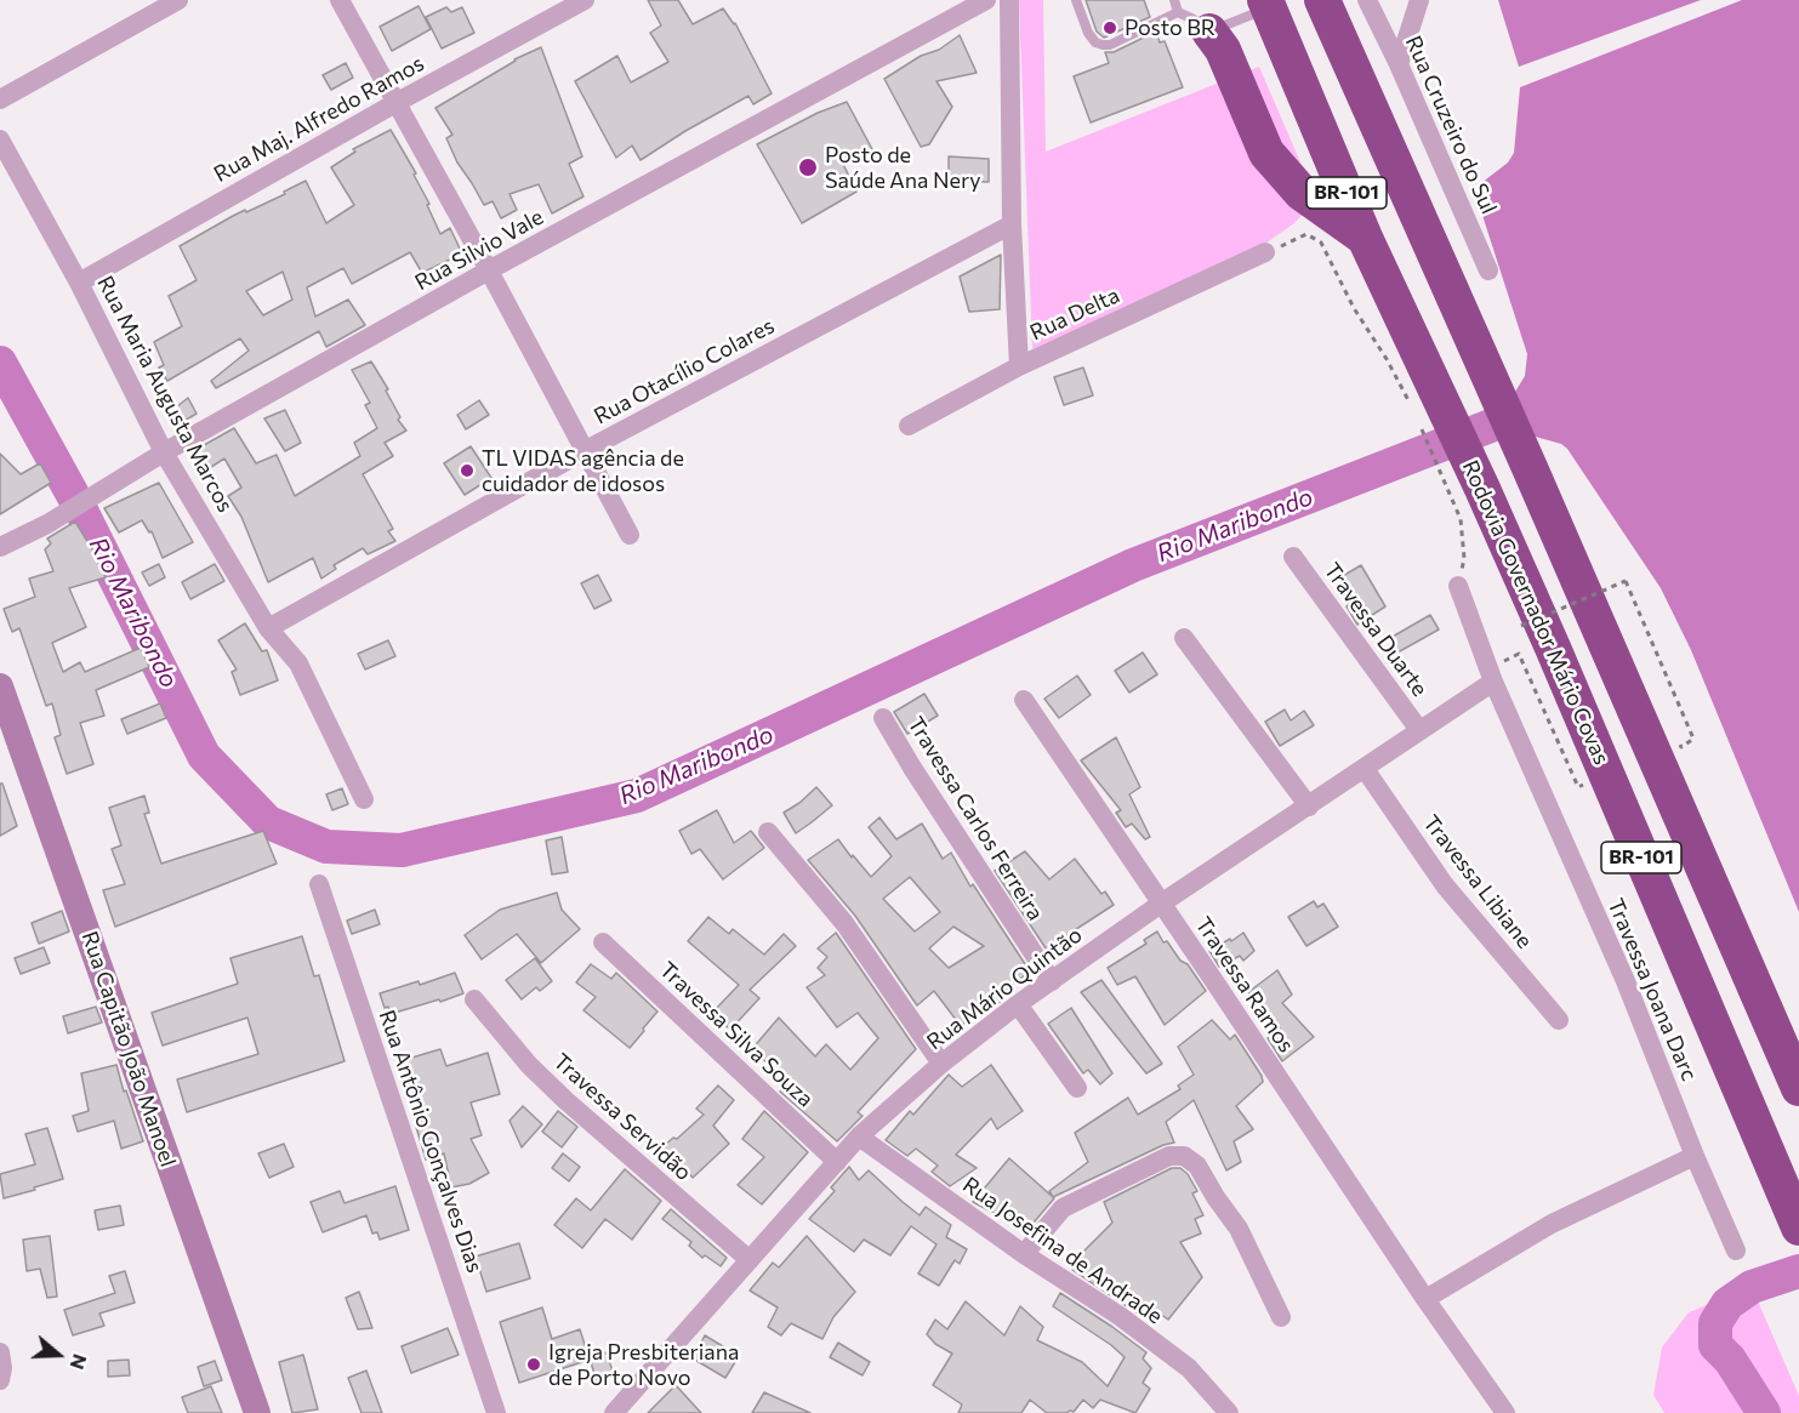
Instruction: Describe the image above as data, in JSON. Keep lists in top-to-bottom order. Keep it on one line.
{"streets":{"highway":["BR-101","Rodovia Governador Mário Covas"],"main road":["Rua Capitão João Manoel"],"street":["Rua Maj. Alfredo Ramos","Rua Cruzeiro do Sul","Rua Silvio Vale","Rua Delta","Rua Otacílio Colares","Rua Maria Augusta Marcos","Travessa Duarte","Travessa Carlos Ferreira","Travessa Libiane","Travessa Ramos","Rua Mário Quintão","Travessa Joana Darc","Travessa Silva Souza","Travessa Servidão","Rua Antônio Gonçalves Dias","Rua Josefina de Andrade"]},"crossings":[["Rua Maj. Alfredo Ramos","Rua Maria Augusta Marcos"],["Rua Silvio Vale","Rua Maria Augusta Marcos"],["Rua Otacílio Colares","Rua Maria Augusta Marcos"],["Travessa Duarte","Rua Mário Quintão"],["Travessa Carlos Ferreira","Rua Mário Quintão"],["Travessa Libiane","Rua Mário Quintão"],["Travessa Ramos","Rua Mário Quintão"],["Rua Mário Quintão","Travessa Joana Darc"],["Rua Mário Quintão","Travessa Silva Souza"],["Rua Mário Quintão","Travessa Servidão"],["Rua Mário Quintão","Rua Josefina de Andrade"]],"water":["Rio Maribondo"],"places":["Posto BR","Posto de Saúde Ana Nery","TL VIDAS agência de cuidador de idosos","Igreja Presbiteriana de Porto Novo"],"north":"right"}
